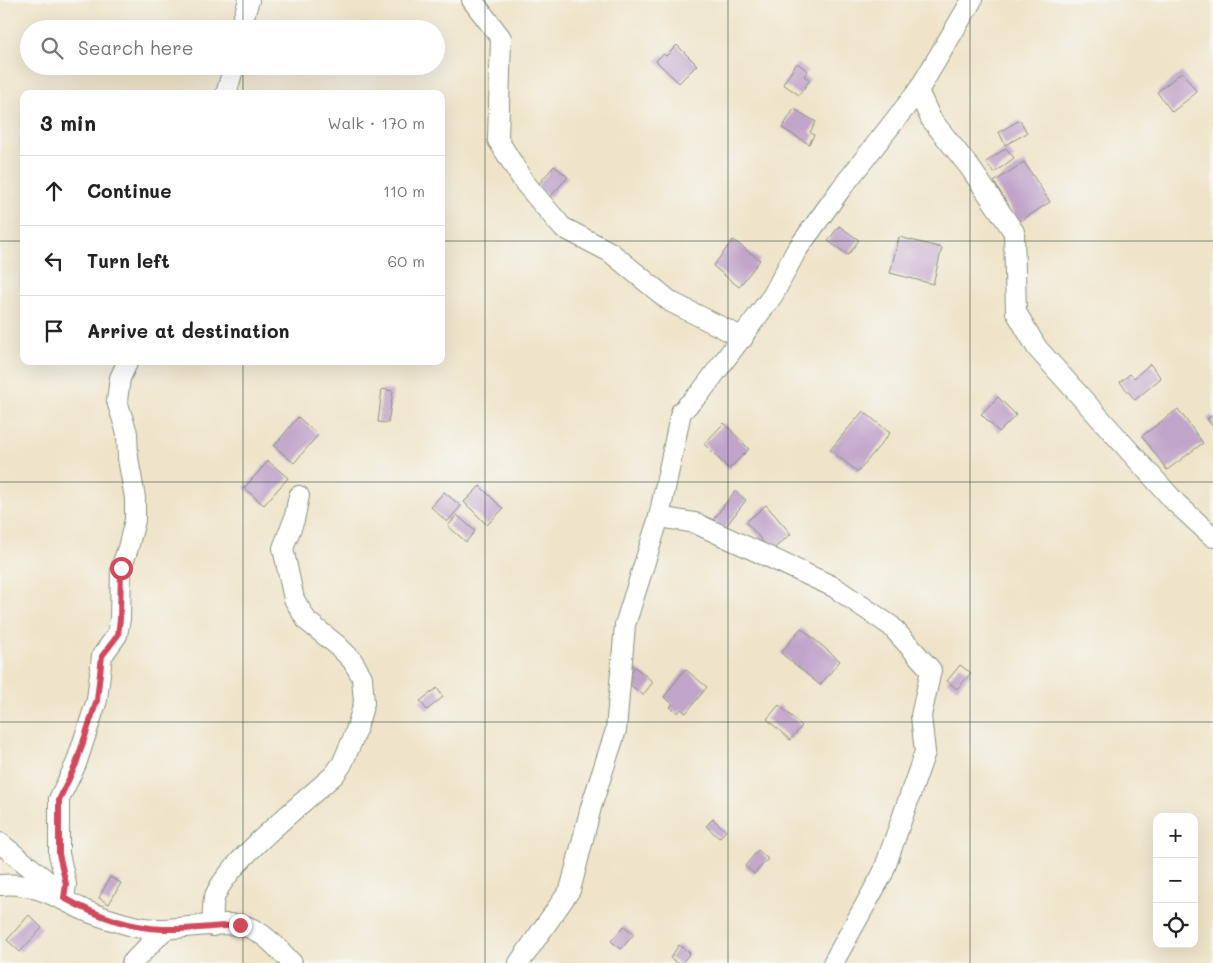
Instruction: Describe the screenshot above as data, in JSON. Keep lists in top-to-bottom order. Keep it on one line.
{"page":{"search":"Search here","heading":["3 min","Walk · 170 m"],"list":[["Continue","110 m"],["Turn left","60 m"],"Arrive at destination"],"map_buttons":["+","−"]}}
